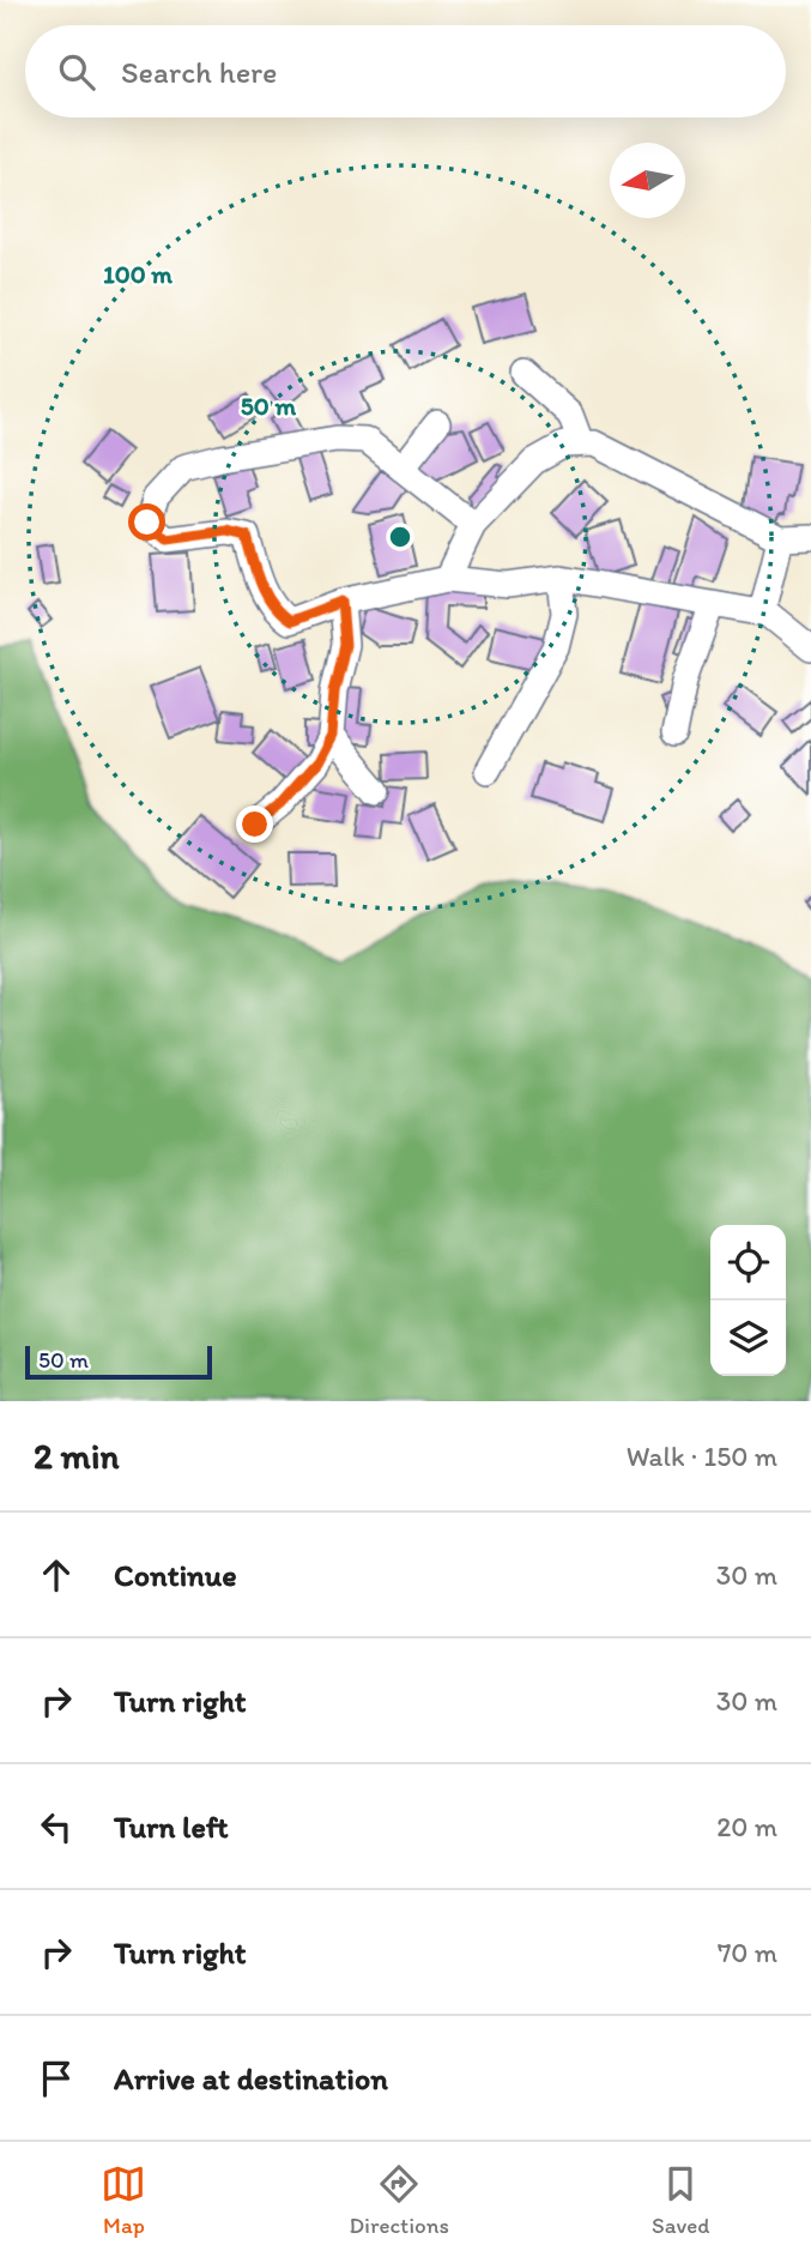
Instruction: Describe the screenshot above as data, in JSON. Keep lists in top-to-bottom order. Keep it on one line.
{"scale_bar":"50 m","north":"left","page":{"search":"Search here","scale":"50 m","heading":["2 min","Walk · 150 m"],"list":[["Continue","30 m"],["Turn right","30 m"],["Turn left","20 m"],["Turn right","70 m"],"Arrive at destination"],"nav":["Map","Directions","Saved"]},"rings":["100 m","50 m"]}
